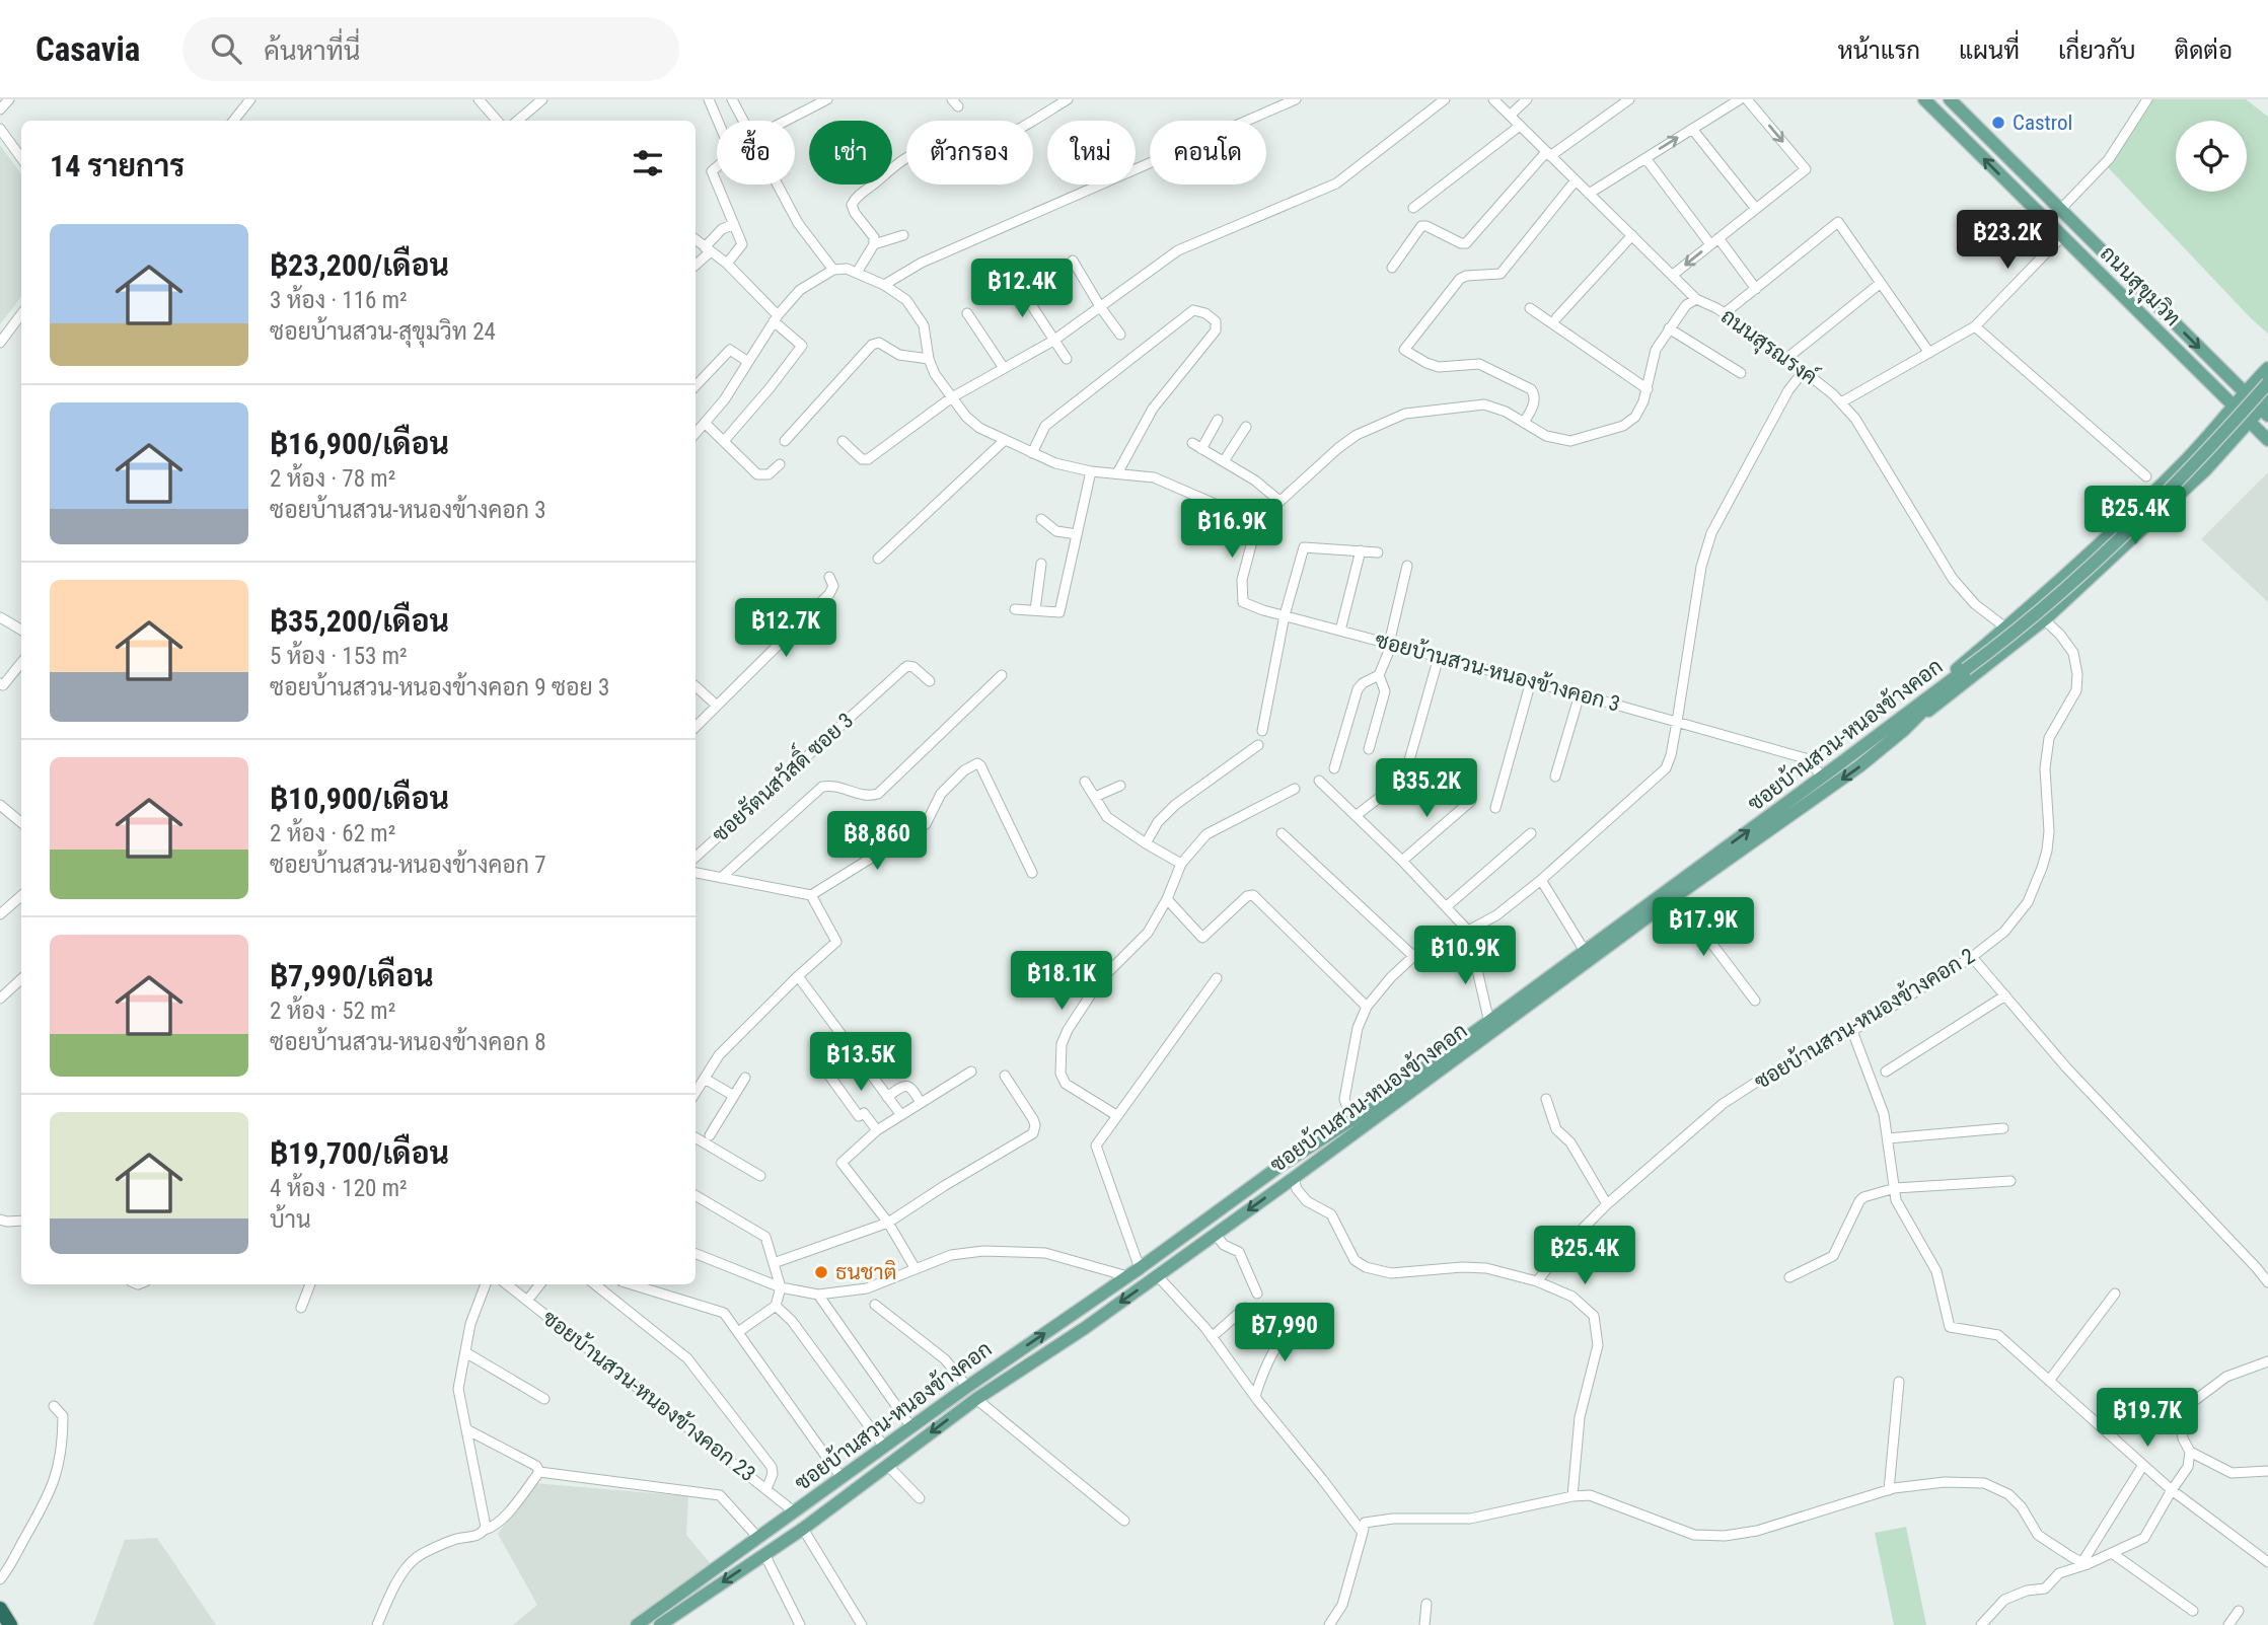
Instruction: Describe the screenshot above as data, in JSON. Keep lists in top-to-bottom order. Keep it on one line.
{"streets":{"main road":["ถนนสุขุมวิท","ซอยบ้านสวน-หนองข้างคอก"],"street":["ถนนสุรณรงค์","ซอยบ้านสวน-หนองข้างคอก 3","ซอยรัตนสวัสดิ์ ซอย 3","ซอยบ้านสวน-หนองข้างคอก 2","ซอยบ้านสวน-หนองข้างคอก 23"]},"crossings":[["ซอยบ้านสวน-หนองข้างคอก 3","ซอยบ้านสวน-หนองข้างคอก"],["ซอยบ้านสวน-หนองข้างคอก","ซอยบ้านสวน-หนองข้างคอก 23"]],"places":["Castrol","ธนชาติ"],"page":{"header":"Casavia","search":"ค้นหาที่นี่","nav":["หน้าแรก","แผนที่","เกี่ยวกับ","ติดต่อ"],"chip":["ซื้อ","เช่า","ตัวกรอง","ใหม่","คอนโด"],"heading":"14 รายการ","list":[{"name":"฿23,200/เดือน","note":"3 ห้อง · 116 m² · ซอยบ้านสวน-สุขุมวิท 24"},{"name":"฿16,900/เดือน","note":"2 ห้อง · 78 m² · ซอยบ้านสวน-หนองข้างคอก 3"},{"name":"฿35,200/เดือน","note":"5 ห้อง · 153 m² · ซอยบ้านสวน-หนองข้างคอก 9 ซอย 3"},{"name":"฿10,900/เดือน","note":"2 ห้อง · 62 m² · ซอยบ้านสวน-หนองข้างคอก 7"},{"name":"฿7,990/เดือน","note":"2 ห้อง · 52 m² · ซอยบ้านสวน-หนองข้างคอก 8"},{"name":"฿19,700/เดือน","note":"4 ห้อง · 120 m² · บ้าน"}],"price":["฿23.2K","฿12.4K","฿25.4K","฿16.9K","฿12.7K","฿35.2K","฿8,860","฿17.9K","฿10.9K","฿18.1K","฿13.5K","฿25.4K","฿7,990","฿19.7K"]}}
